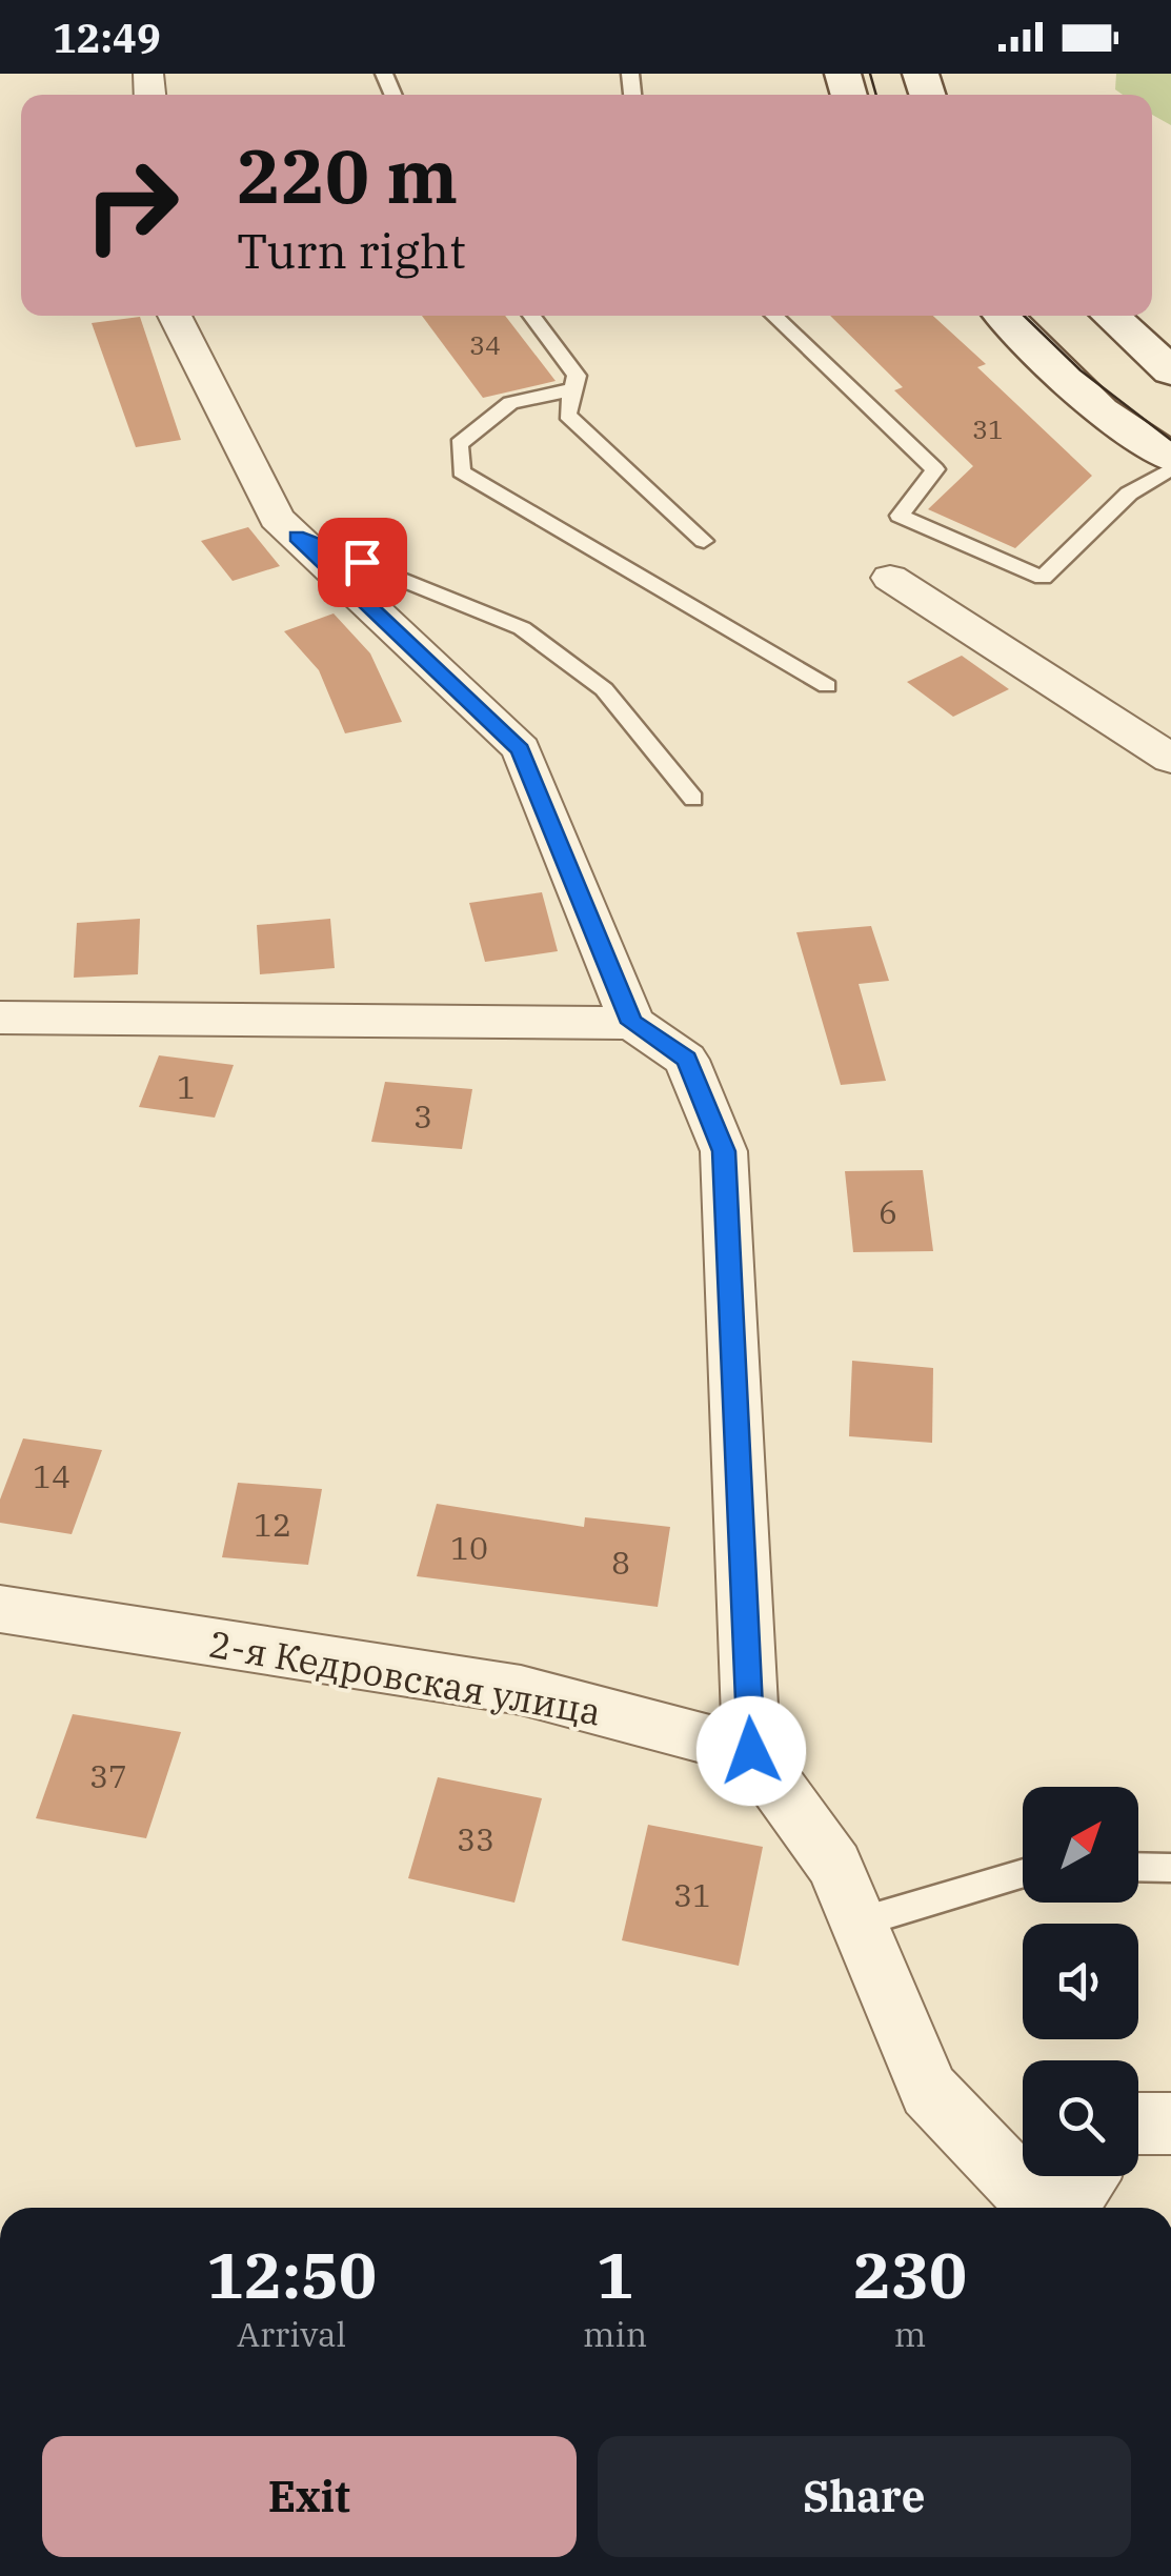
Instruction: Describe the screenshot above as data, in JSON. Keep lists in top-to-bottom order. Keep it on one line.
{"streets":{"street":["2-я Кедровская улица"]},"house_numbers":["34","31","1","3","6","14","12","10","8","37","33","31"],"north":"top right","page":{"status":"12:49","turn":["220 m","Turn right"],"eta":["12:50","Arrival","1","min","230","m"],"buttons":["Exit","Share"]}}
